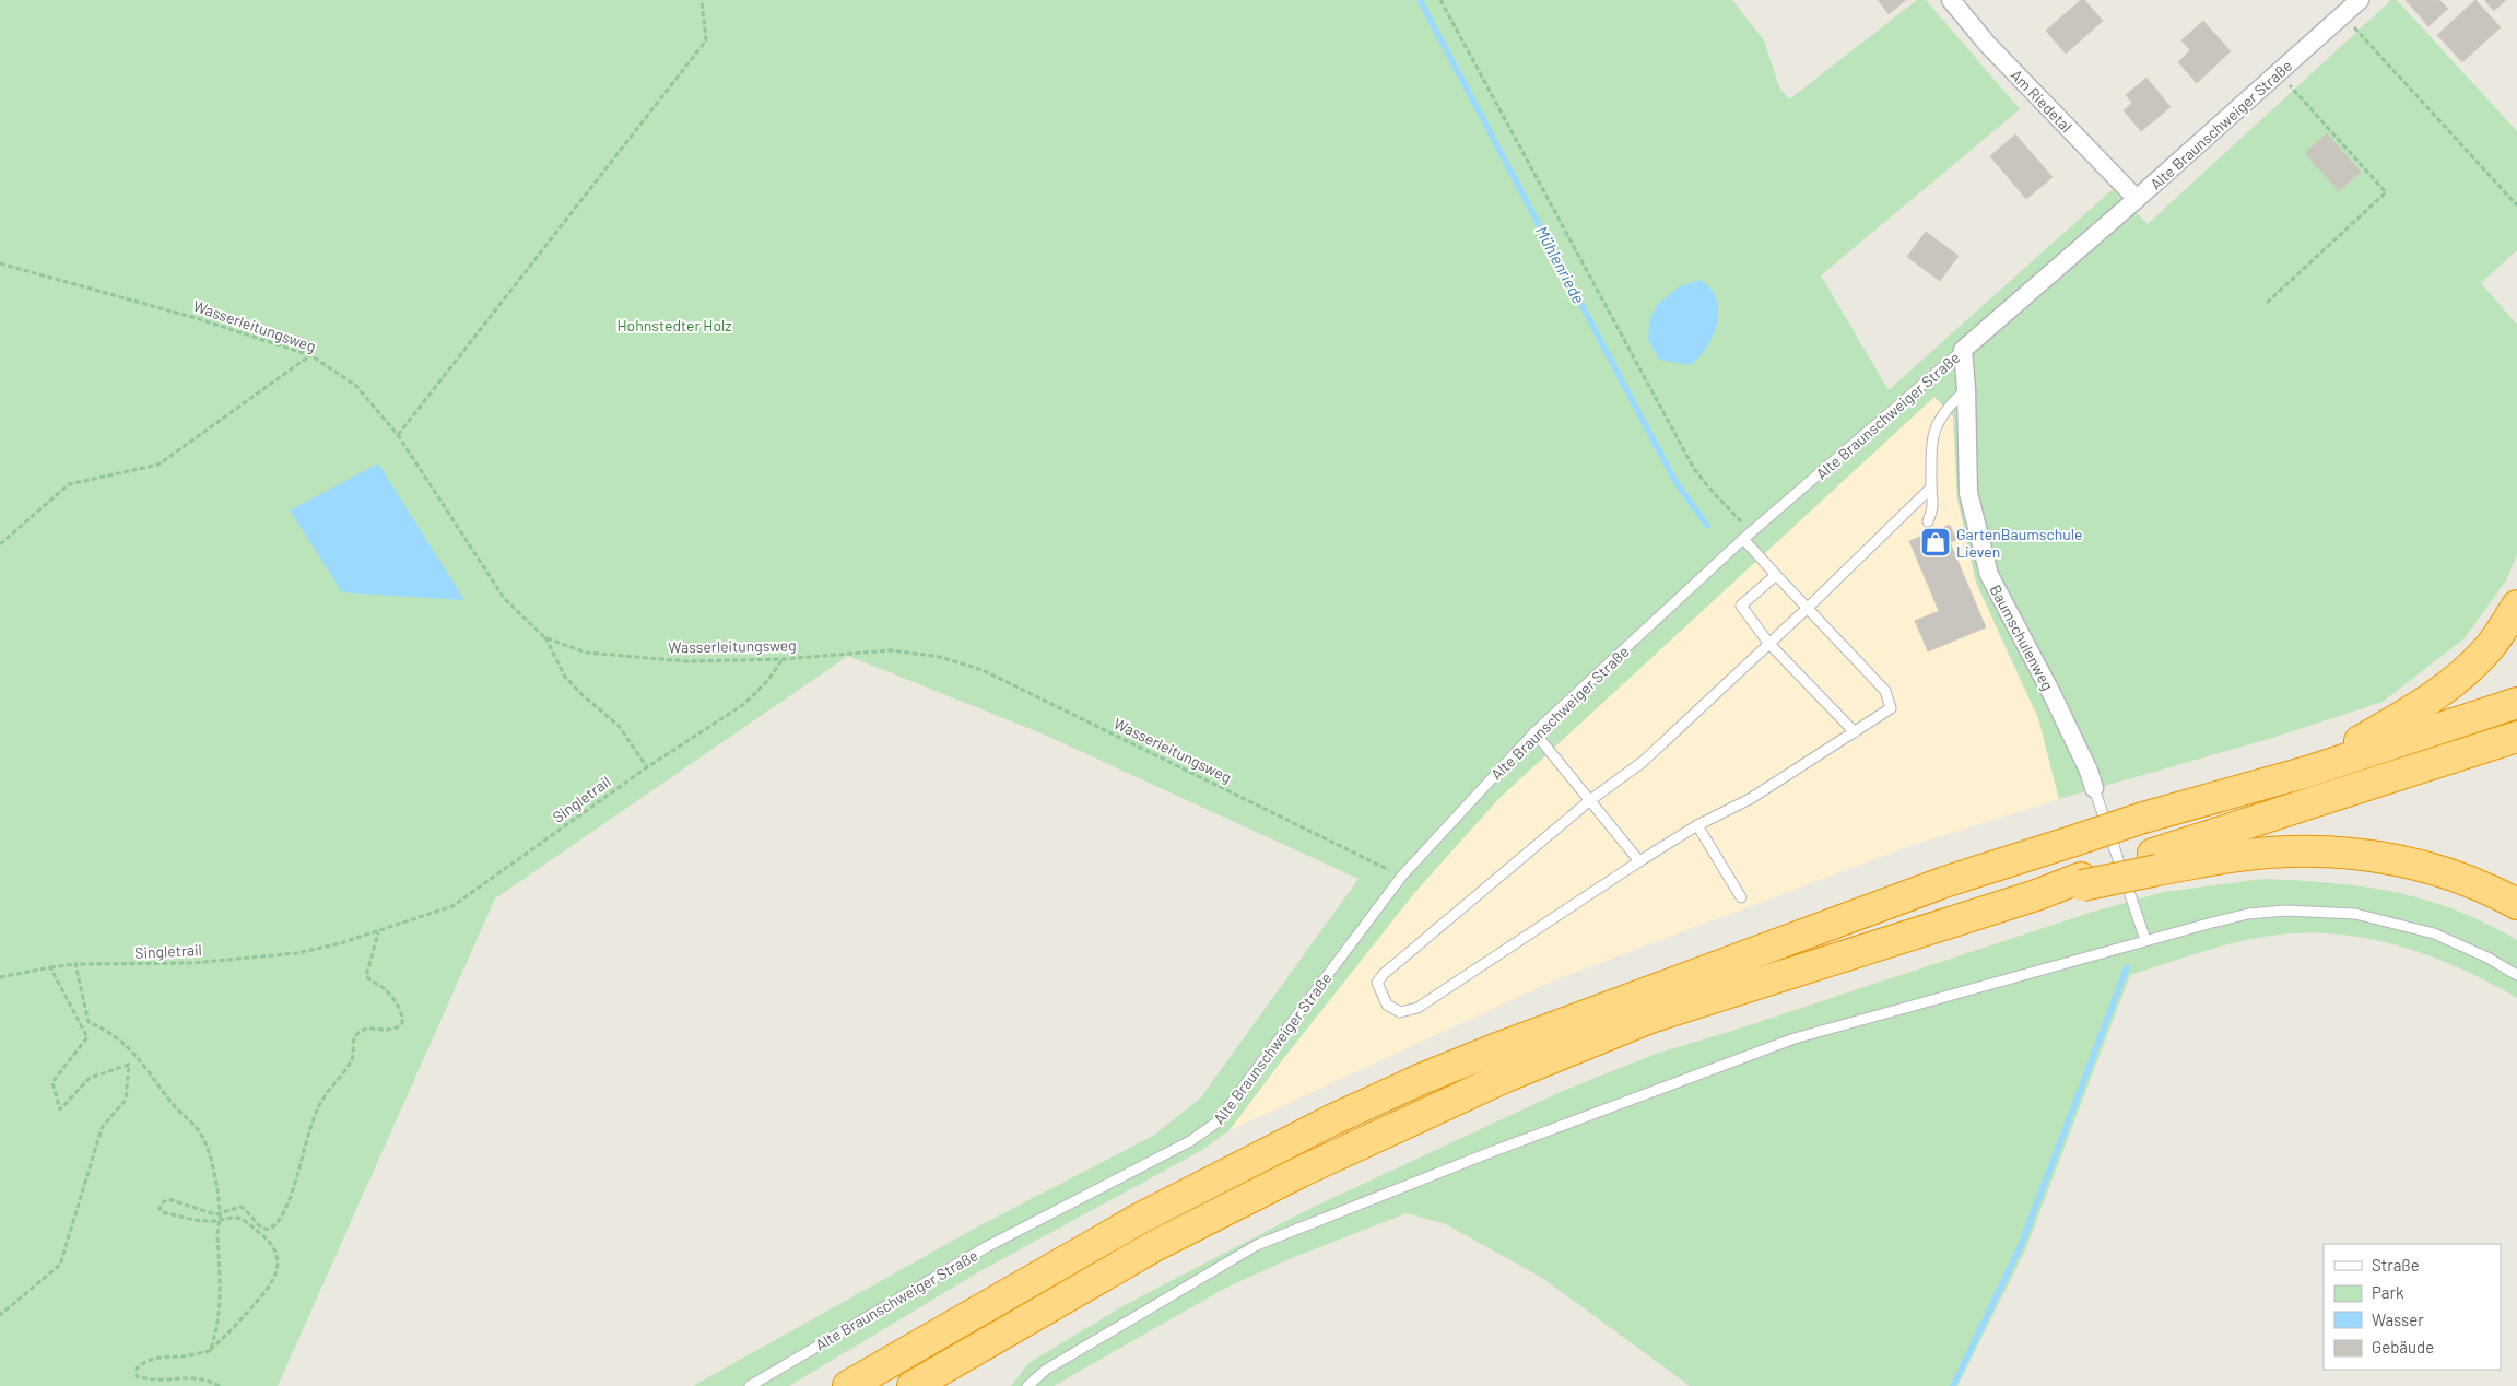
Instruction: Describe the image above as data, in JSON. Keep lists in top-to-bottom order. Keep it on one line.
{"streets":{"street":["Am Riedetal","Alte Braunschweiger Straße","Baumschulenweg"],"path":["Wasserleitungsweg","Singletrail"]},"crossings":[["Am Riedetal","Alte Braunschweiger Straße"],["Alte Braunschweiger Straße","Wasserleitungsweg"],["Alte Braunschweiger Straße","Baumschulenweg"],["Wasserleitungsweg","Singletrail"]],"water":["Mühlenriede"],"parks":["Hohnstedter Holz"],"places":{"shop":["GartenBaumschule Lieven"]},"legend":["Straße","Park","Wasser","Gebäude"]}
